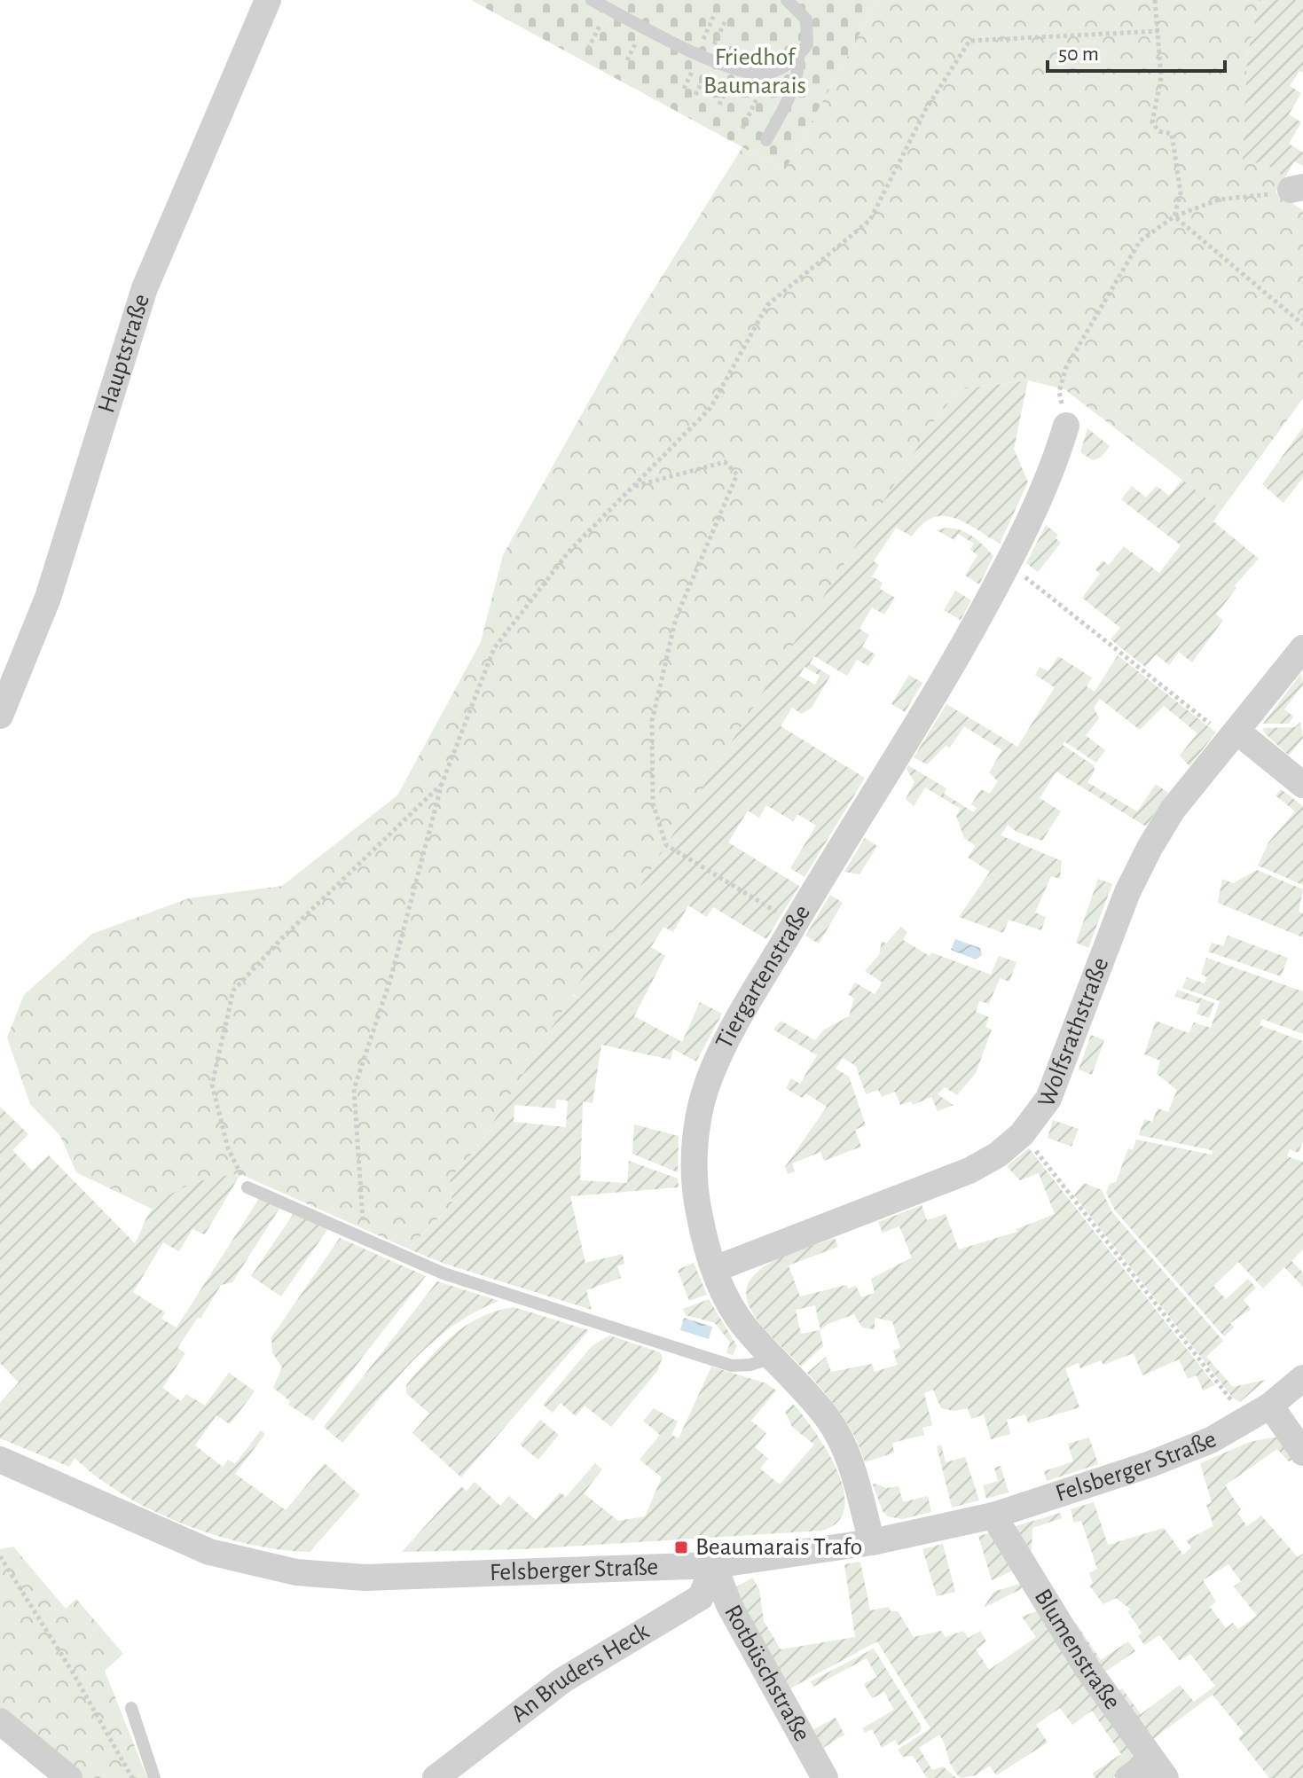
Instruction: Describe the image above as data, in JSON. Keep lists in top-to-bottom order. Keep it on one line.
{"streets":{"street":["Hauptstraße","Tiergartenstraße","Wolfsrathstraße","Felsberger Straße","Blumenstraße","Rotbüschstraße","An Bruders Heck"]},"crossings":[["Tiergartenstraße","Wolfsrathstraße"],["Tiergartenstraße","Felsberger Straße"],["Felsberger Straße","Blumenstraße"],["Felsberger Straße","Rotbüschstraße"],["Felsberger Straße","An Bruders Heck"],["Rotbüschstraße","An Bruders Heck"]],"parks":["Friedhof Baumarais"],"places":{"transit":["Beaumarais Trafo"]},"scale_bar":"50 m"}
